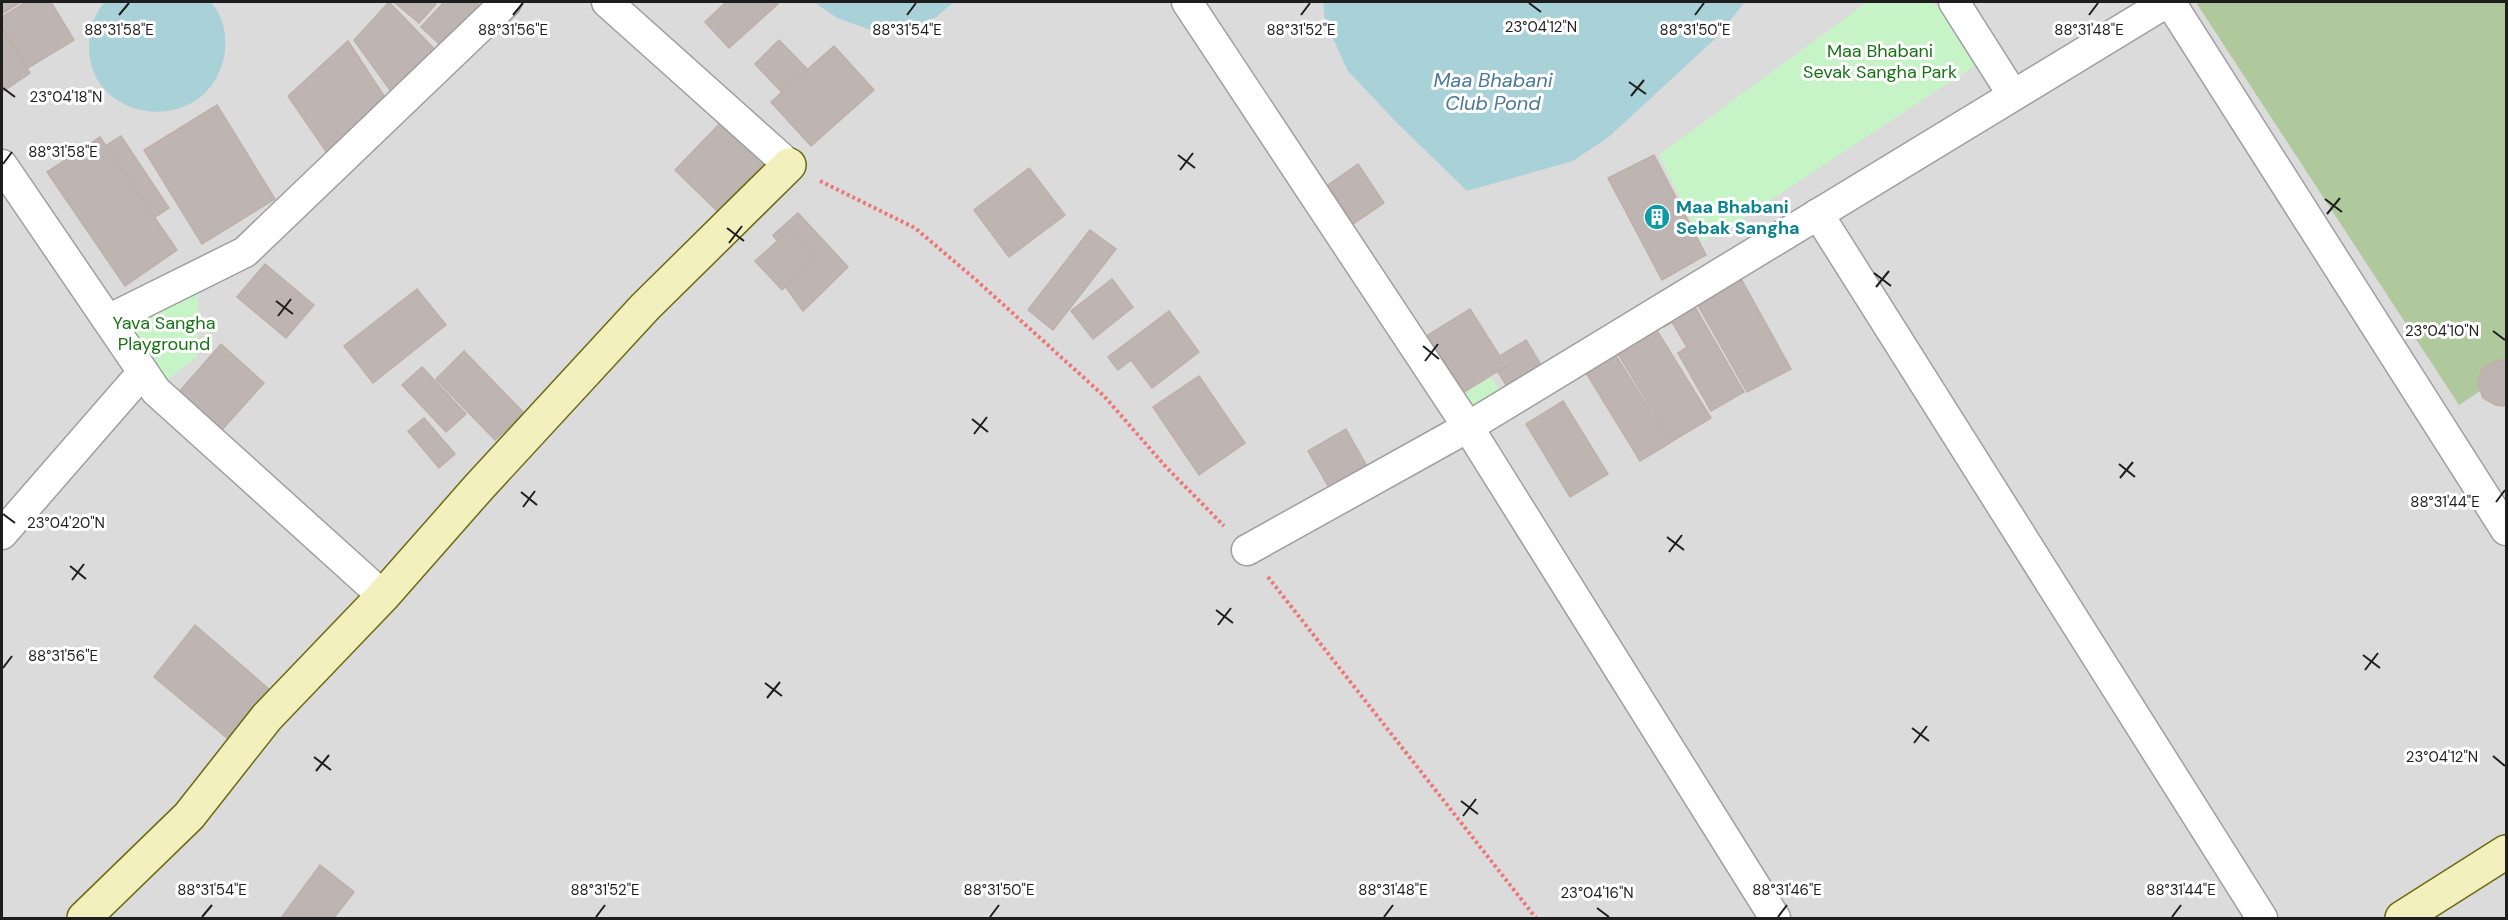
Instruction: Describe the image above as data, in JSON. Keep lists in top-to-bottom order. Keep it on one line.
{"water":["Maa Bhabani Club Pond"],"parks":["Maa Bhabani Sevak Sangha Park","Yava Sangha Playground"],"places":{"building":["Maa Bhabani Sebak Sangha"]},"coordinates":["23°04'12\"N","88°31'50\"E","88°31'58\"E","88°31'56\"E","88°31'54\"E","88°31'52\"E","88°31'48\"E","23°04'18\"N","23°04'10\"N","88°31'44\"E","23°04'20\"N","88°31'46\"E","23°04'16\"N"]}
